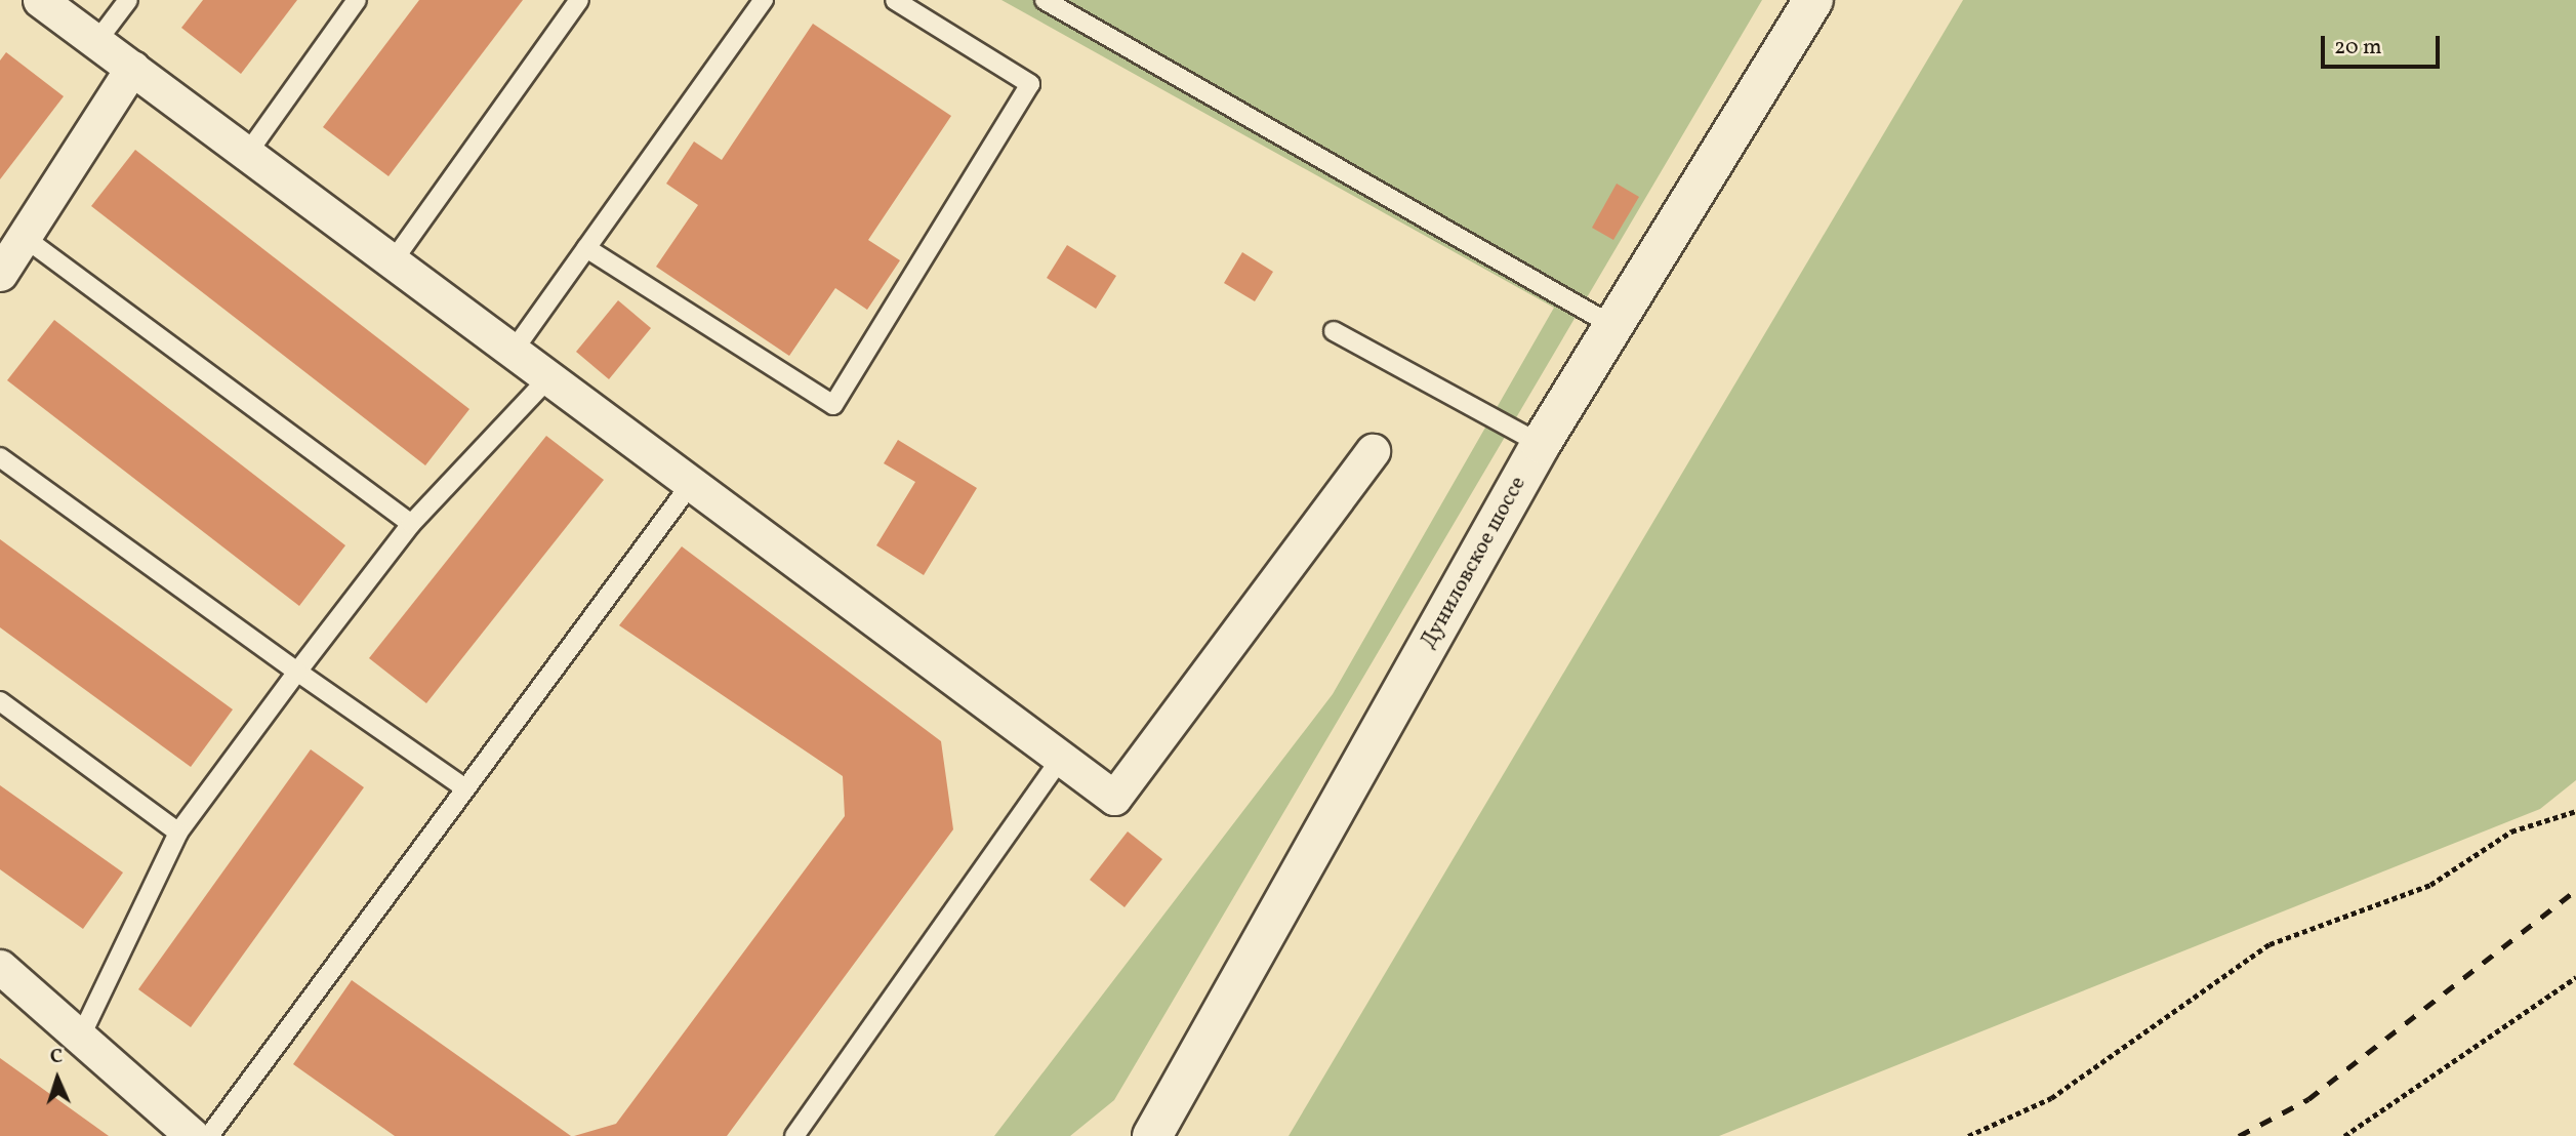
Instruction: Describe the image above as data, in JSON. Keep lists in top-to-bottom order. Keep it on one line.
{"streets":{"street":["Дуниловское шоссе"]},"scale_bar":"20 m","north":"top"}
